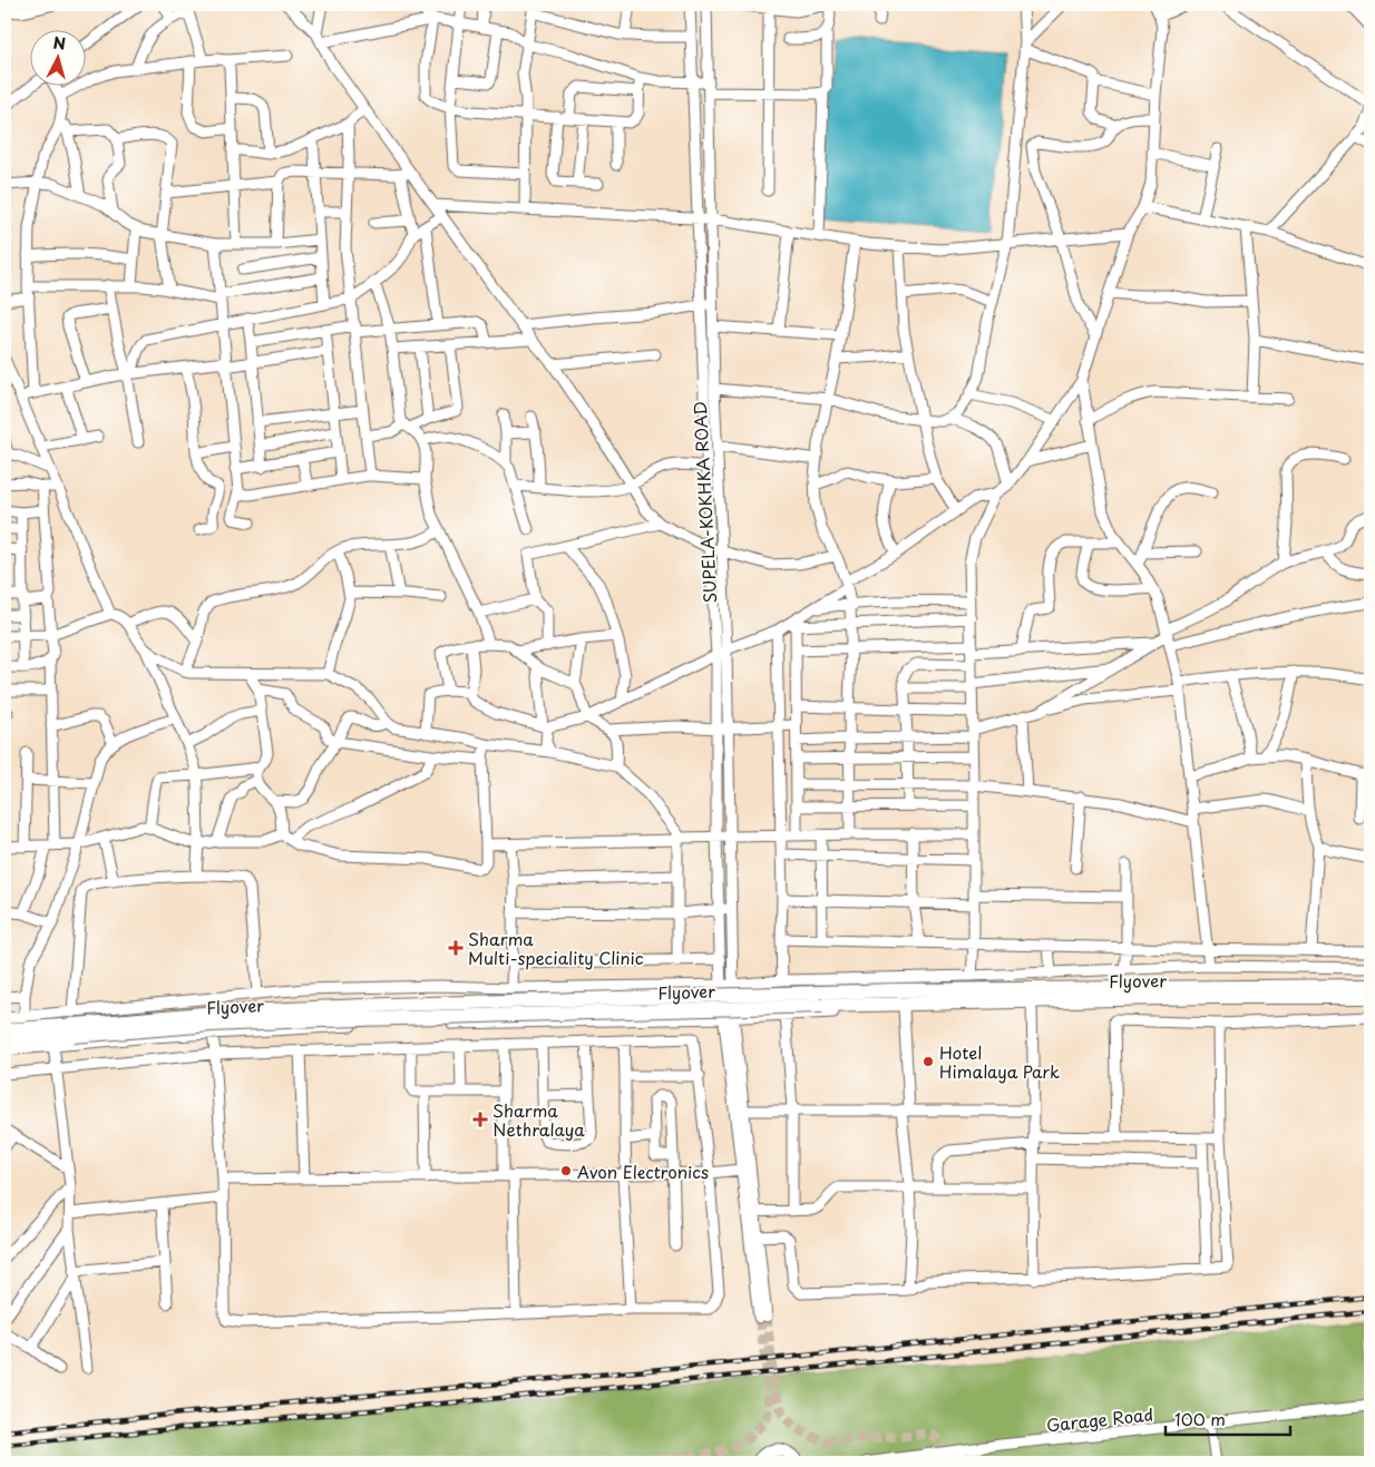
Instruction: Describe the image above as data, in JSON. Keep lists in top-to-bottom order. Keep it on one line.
{"streets":{"highway":["Flyover"],"street":["SUPELA-KOKHKA ROAD","Garage Road"]},"places":{"health":["Sharma Multi-speciality Clinic","Sharma Nethralaya"],"other":["Hotel Himalaya Park","Avon Electronics"]},"scale_bar":"100 m","north":"top"}
